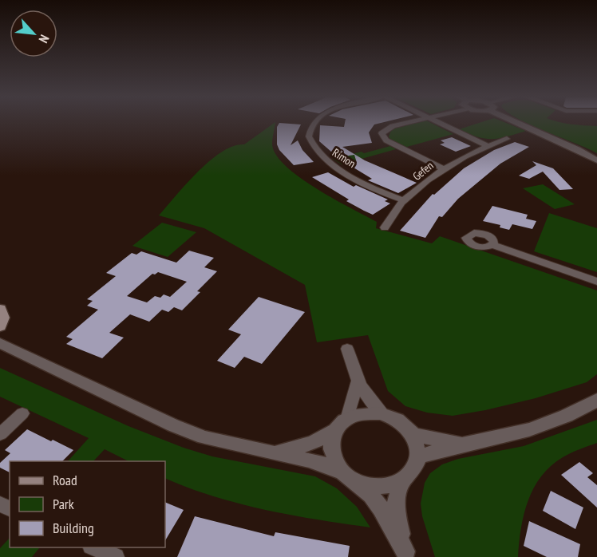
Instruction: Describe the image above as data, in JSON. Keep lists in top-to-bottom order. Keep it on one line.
{"streets":{"street":["Rimon","Gefen"]},"crossings":[["Rimon","Gefen"]],"legend":["Road","Park","Building"],"north":"bottom right"}
